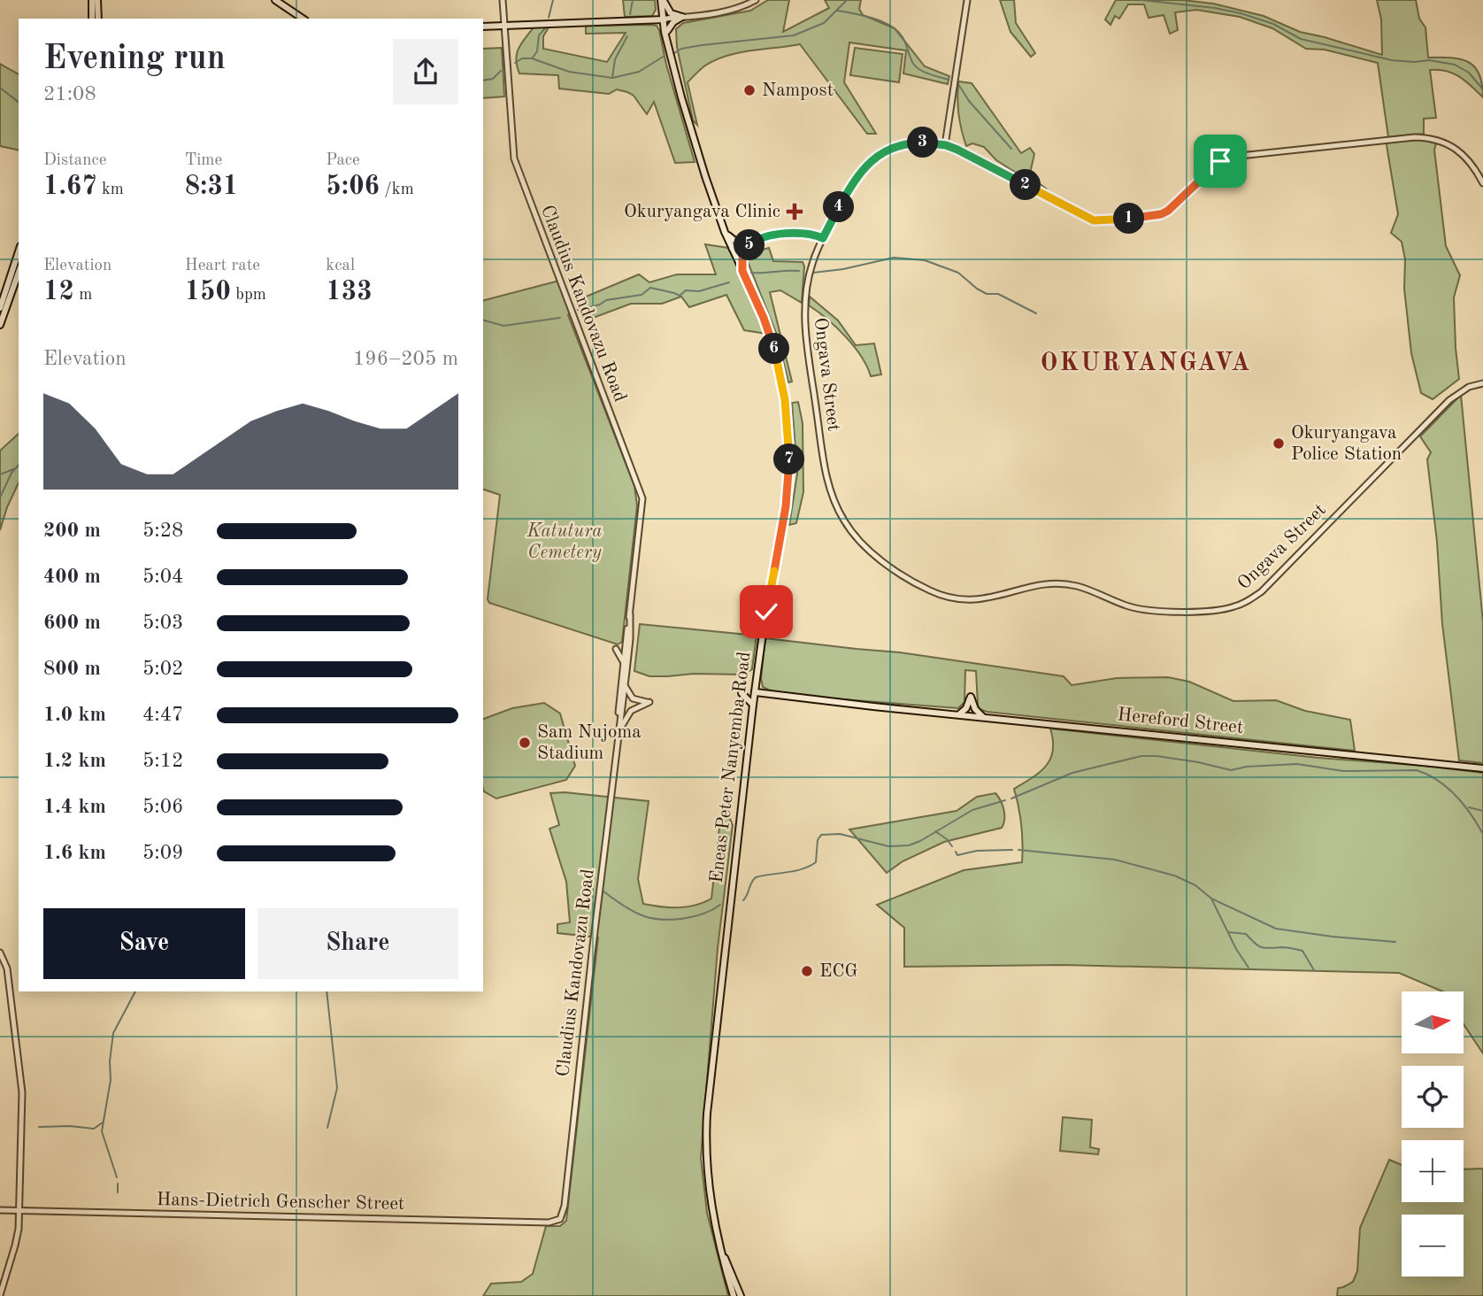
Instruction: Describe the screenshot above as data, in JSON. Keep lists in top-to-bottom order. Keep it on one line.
{"streets":{"main road":["Hereford Street","Eneas Peter Nanyemba Road"],"street":["Claudius Kandovazu Road","Ongava Street","Hans-Dietrich Genscher Street"]},"crossings":[["Claudius Kandovazu Road","Hans-Dietrich Genscher Street"],["Hereford Street","Eneas Peter Nanyemba Road"]],"districts":["OKURYANGAVA"],"parks":["Katutura Cemetery"],"places":{"other":["Nampost","Okuryangava Police Station","Sam Nujoma Stadium","ECG"],"health":["Okuryangava Clinic"]},"north":"right","page":{"heading":["Evening run","21:08"],"stats":[["Distance","1.67 km"],["Time","8:31"],["Pace","5:06 /km"],["Elevation","12 m"],["Heart rate","150 bpm"],["kcal","133"]],"pins":["3","2","4","1","5","6","7"],"chart":["Elevation","196–205 m"],"list":[{"name":"200 m","note":"5:28"},{"name":"400 m","note":"5:04"},{"name":"600 m","note":"5:03"},{"name":"800 m","note":"5:02"},{"name":"1.0 km","note":"4:47"},{"name":"1.2 km","note":"5:12"},{"name":"1.4 km","note":"5:06"},{"name":"1.6 km","note":"5:09"}],"buttons":["Save","Share"],"map_buttons":["+","−"]}}
